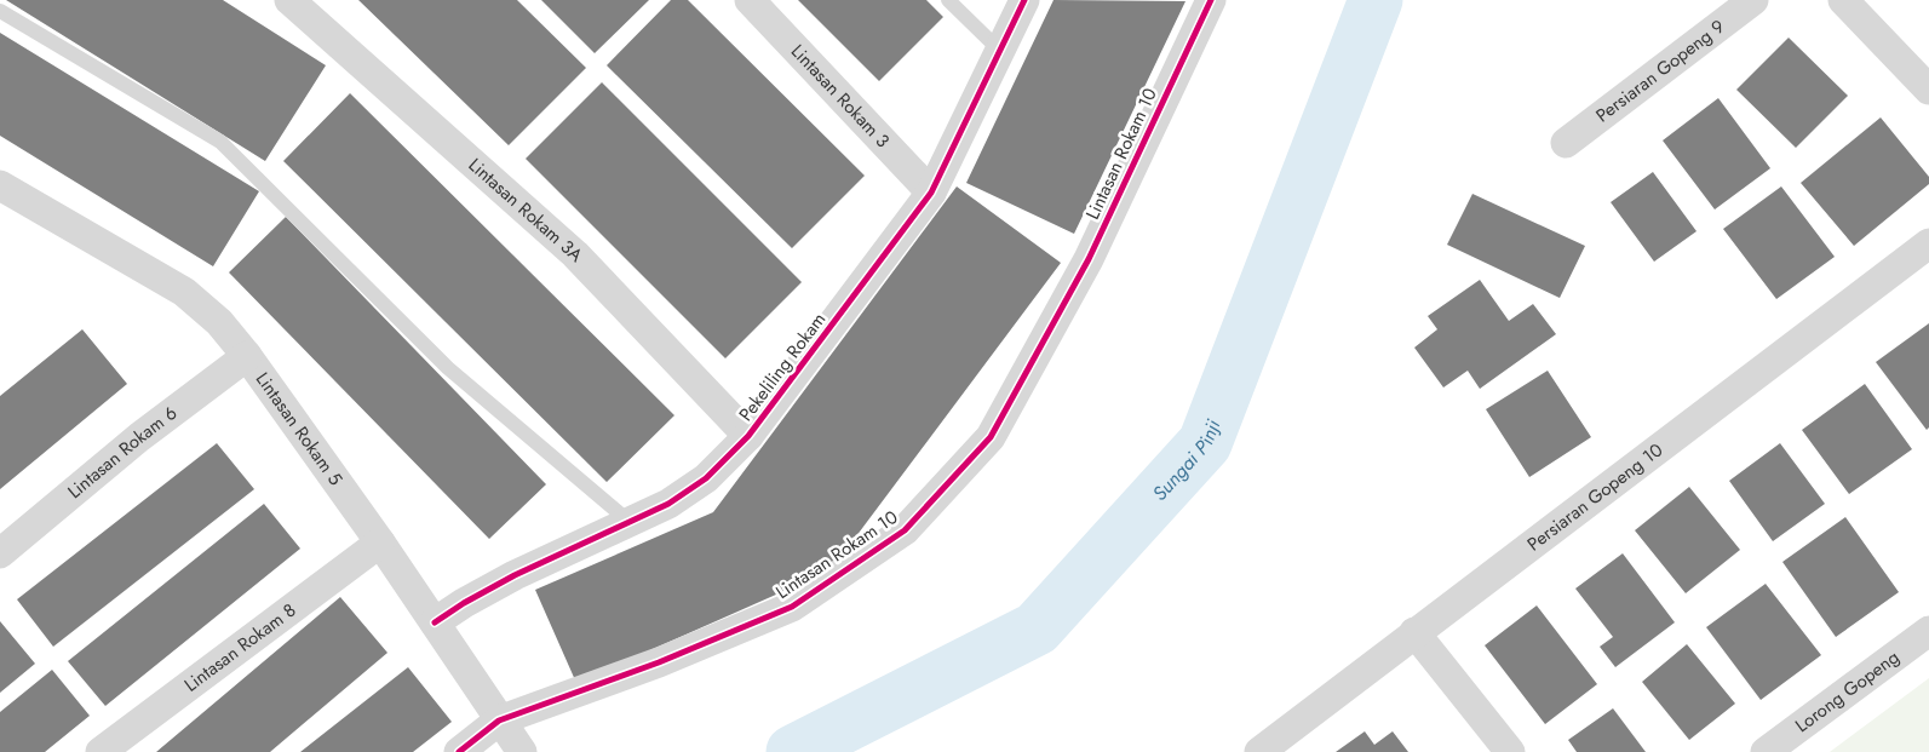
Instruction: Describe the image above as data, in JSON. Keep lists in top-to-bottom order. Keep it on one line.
{"streets":{"street":["Persiaran Gopeng 9","Lintasan Rokam 3","Lintasan Rokam 10","Lintasan Rokam 3A","Pekeliling Rokam","Lintasan Rokam 5","Lintasan Rokam 6","Persiaran Gopeng 10","Lintasan Rokam 8","Lorong Gopeng"]},"crossings":[["Lintasan Rokam 3","Pekeliling Rokam"],["Lintasan Rokam 10","Lintasan Rokam 5"],["Lintasan Rokam 3A","Pekeliling Rokam"],["Pekeliling Rokam","Lintasan Rokam 5"],["Lintasan Rokam 5","Lintasan Rokam 6"],["Lintasan Rokam 5","Lintasan Rokam 8"]],"water":["Sungai Pinji"]}
